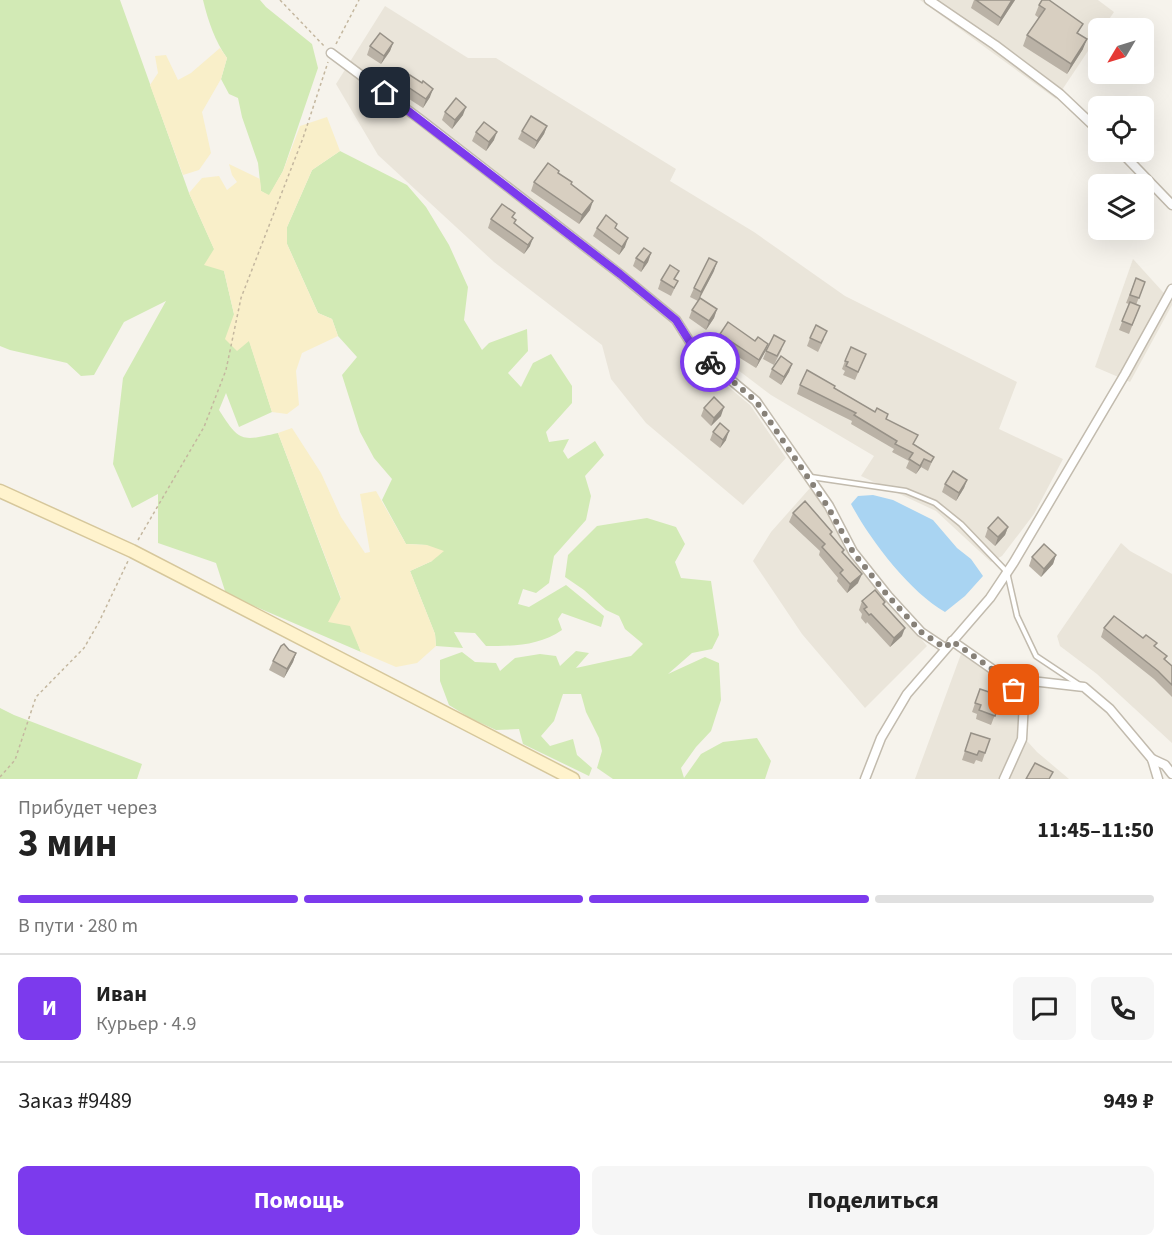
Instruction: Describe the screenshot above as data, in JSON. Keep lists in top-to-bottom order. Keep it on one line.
{"north":"bottom left","page":{"heading":["3 мин","Прибудет через","11:45–11:50"],"panel":["Иван","Курьер · 4.9","Заказ #9489","949 ₽"],"bar":"В пути · 280 m","round":"И","buttons":["Помощь","Поделиться"]}}
